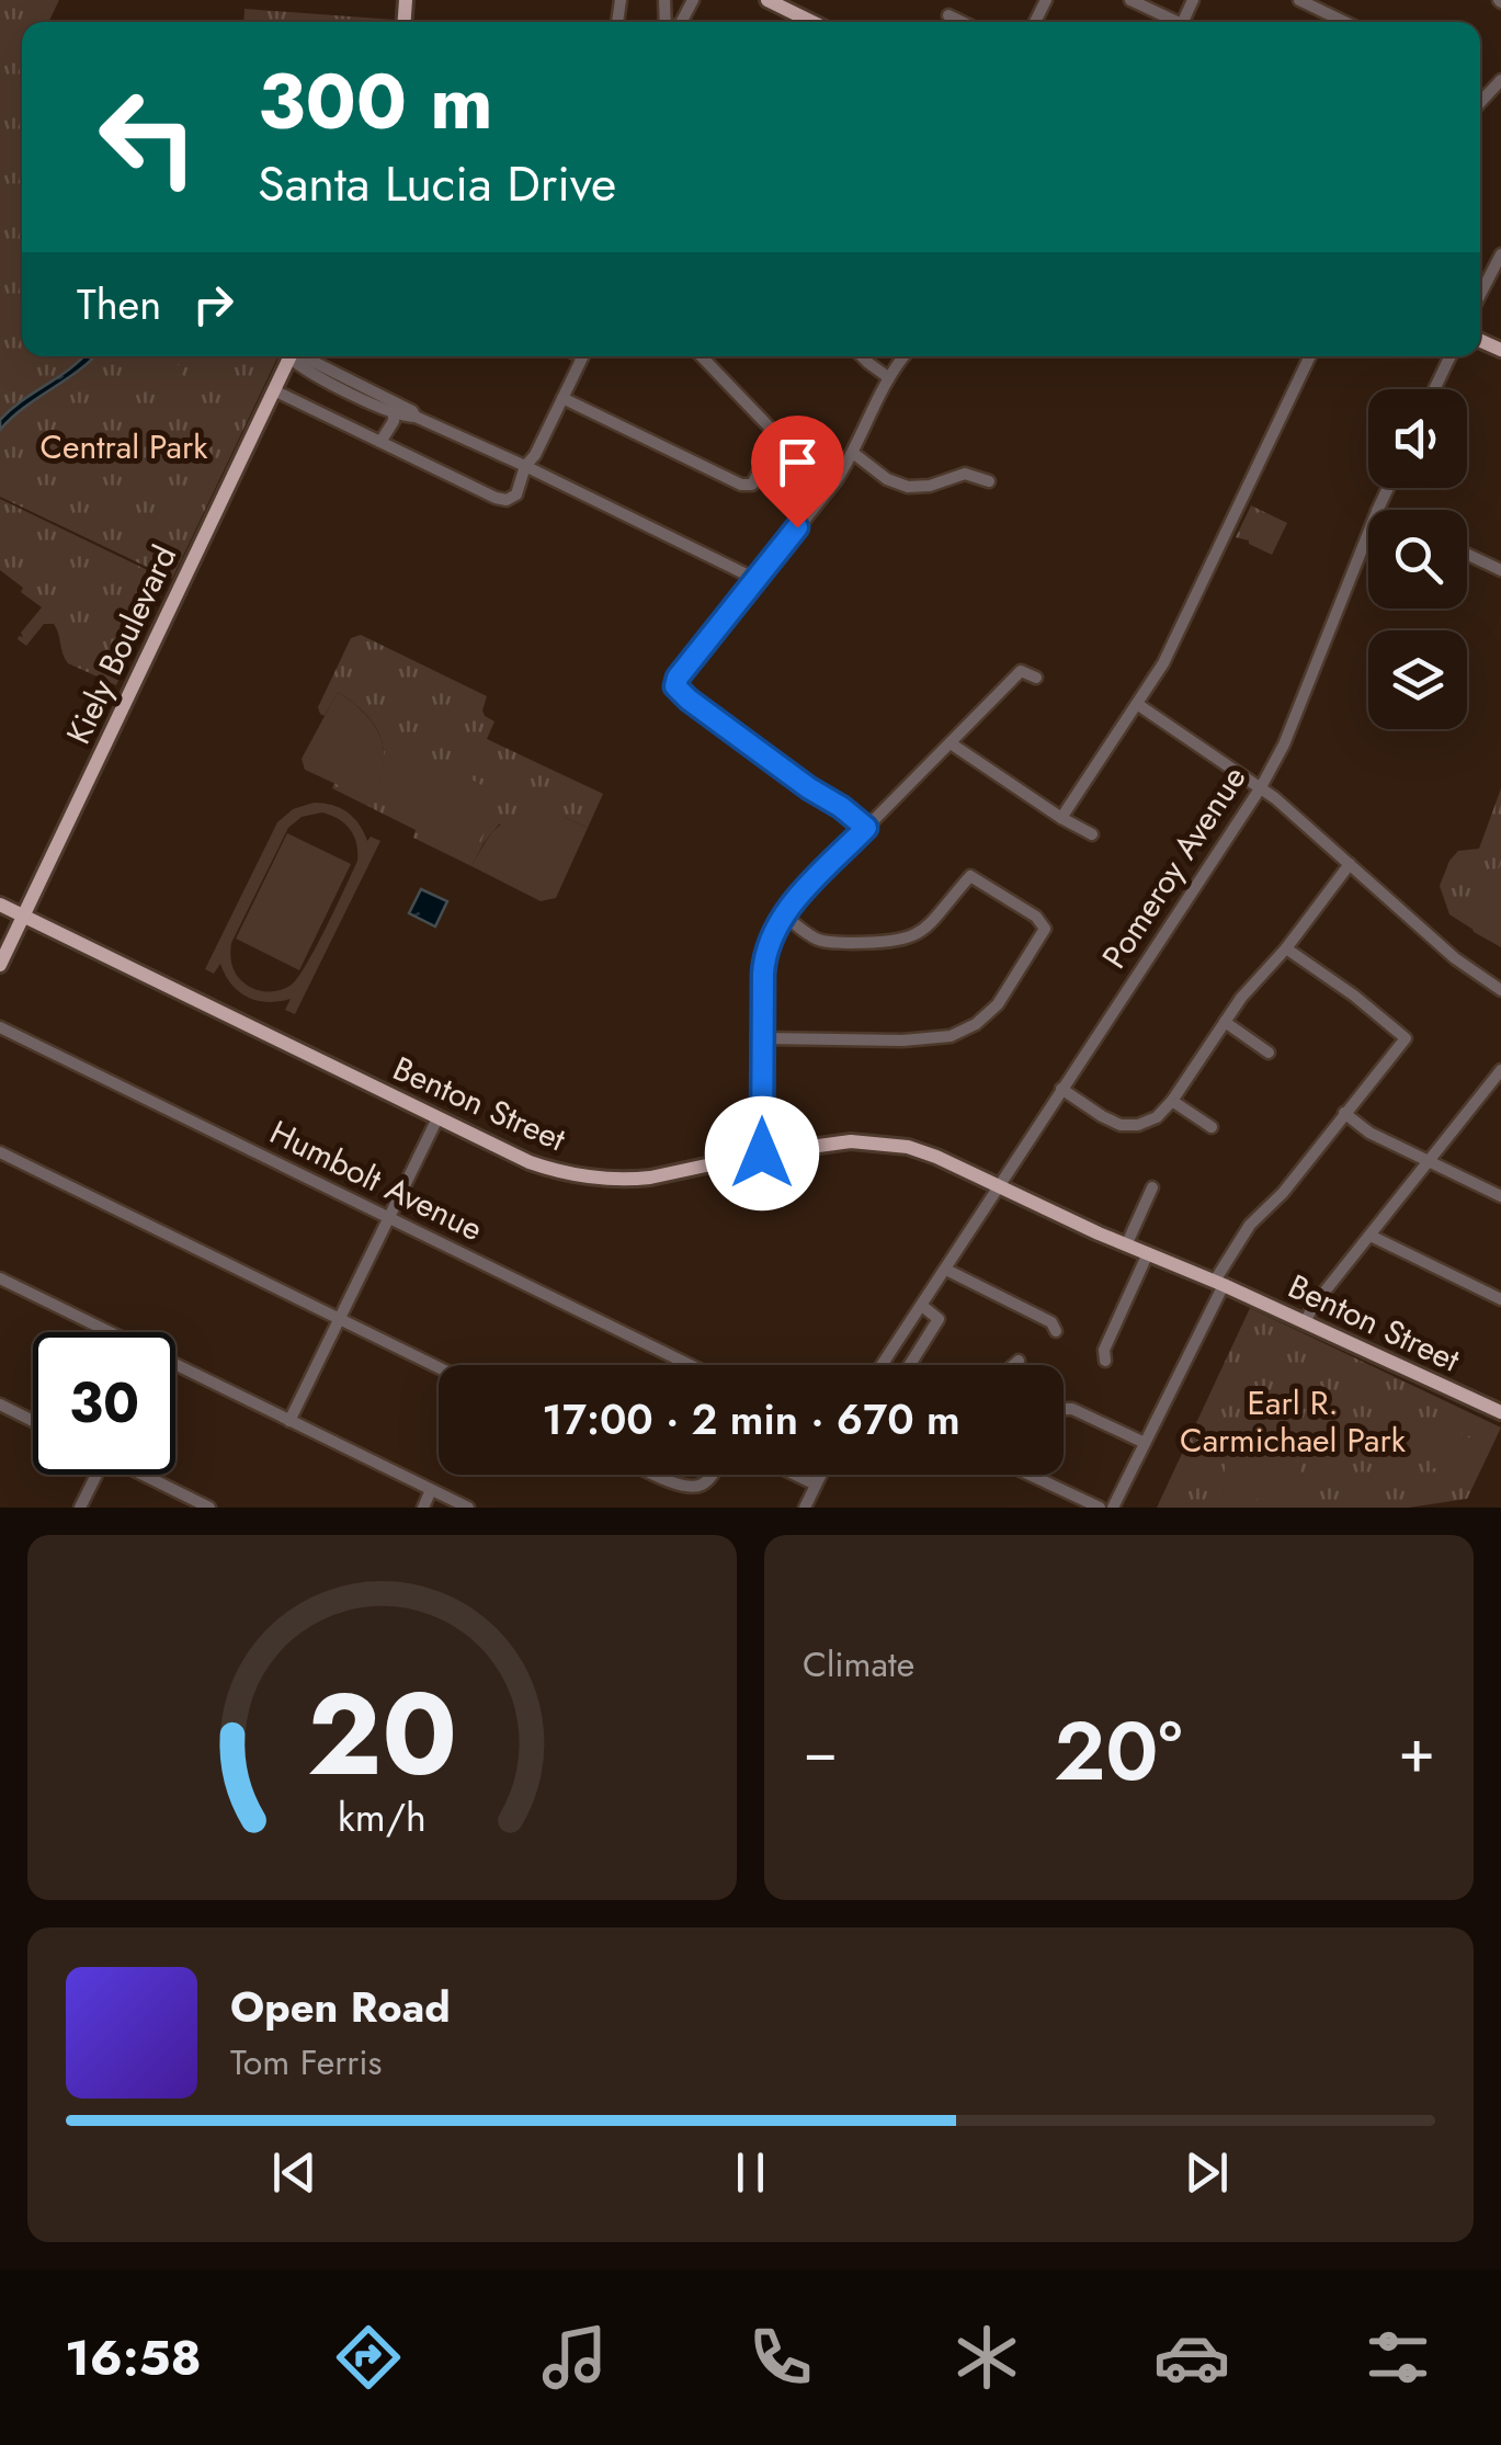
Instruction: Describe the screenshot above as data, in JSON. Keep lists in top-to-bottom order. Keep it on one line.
{"streets":{"main road":["Kiely Boulevard","Benton Street"],"street":["Pomeroy Avenue","Humbolt Avenue"]},"crossings":[["Kiely Boulevard","Benton Street"],["Pomeroy Avenue","Benton Street"]],"parks":["Central Park","Earl R. Carmichael Park"],"page":{"turn":["300 m","Santa Lucia Drive"],"then":"Then","limit":"30","trip":"17:00 · 2 min · 670 m","tile":"Climate","heat":["−","20°","+"],"song":["Open Road","Tom Ferris"],"tabs":"16:58","gauge":["20","km/h"]}}
